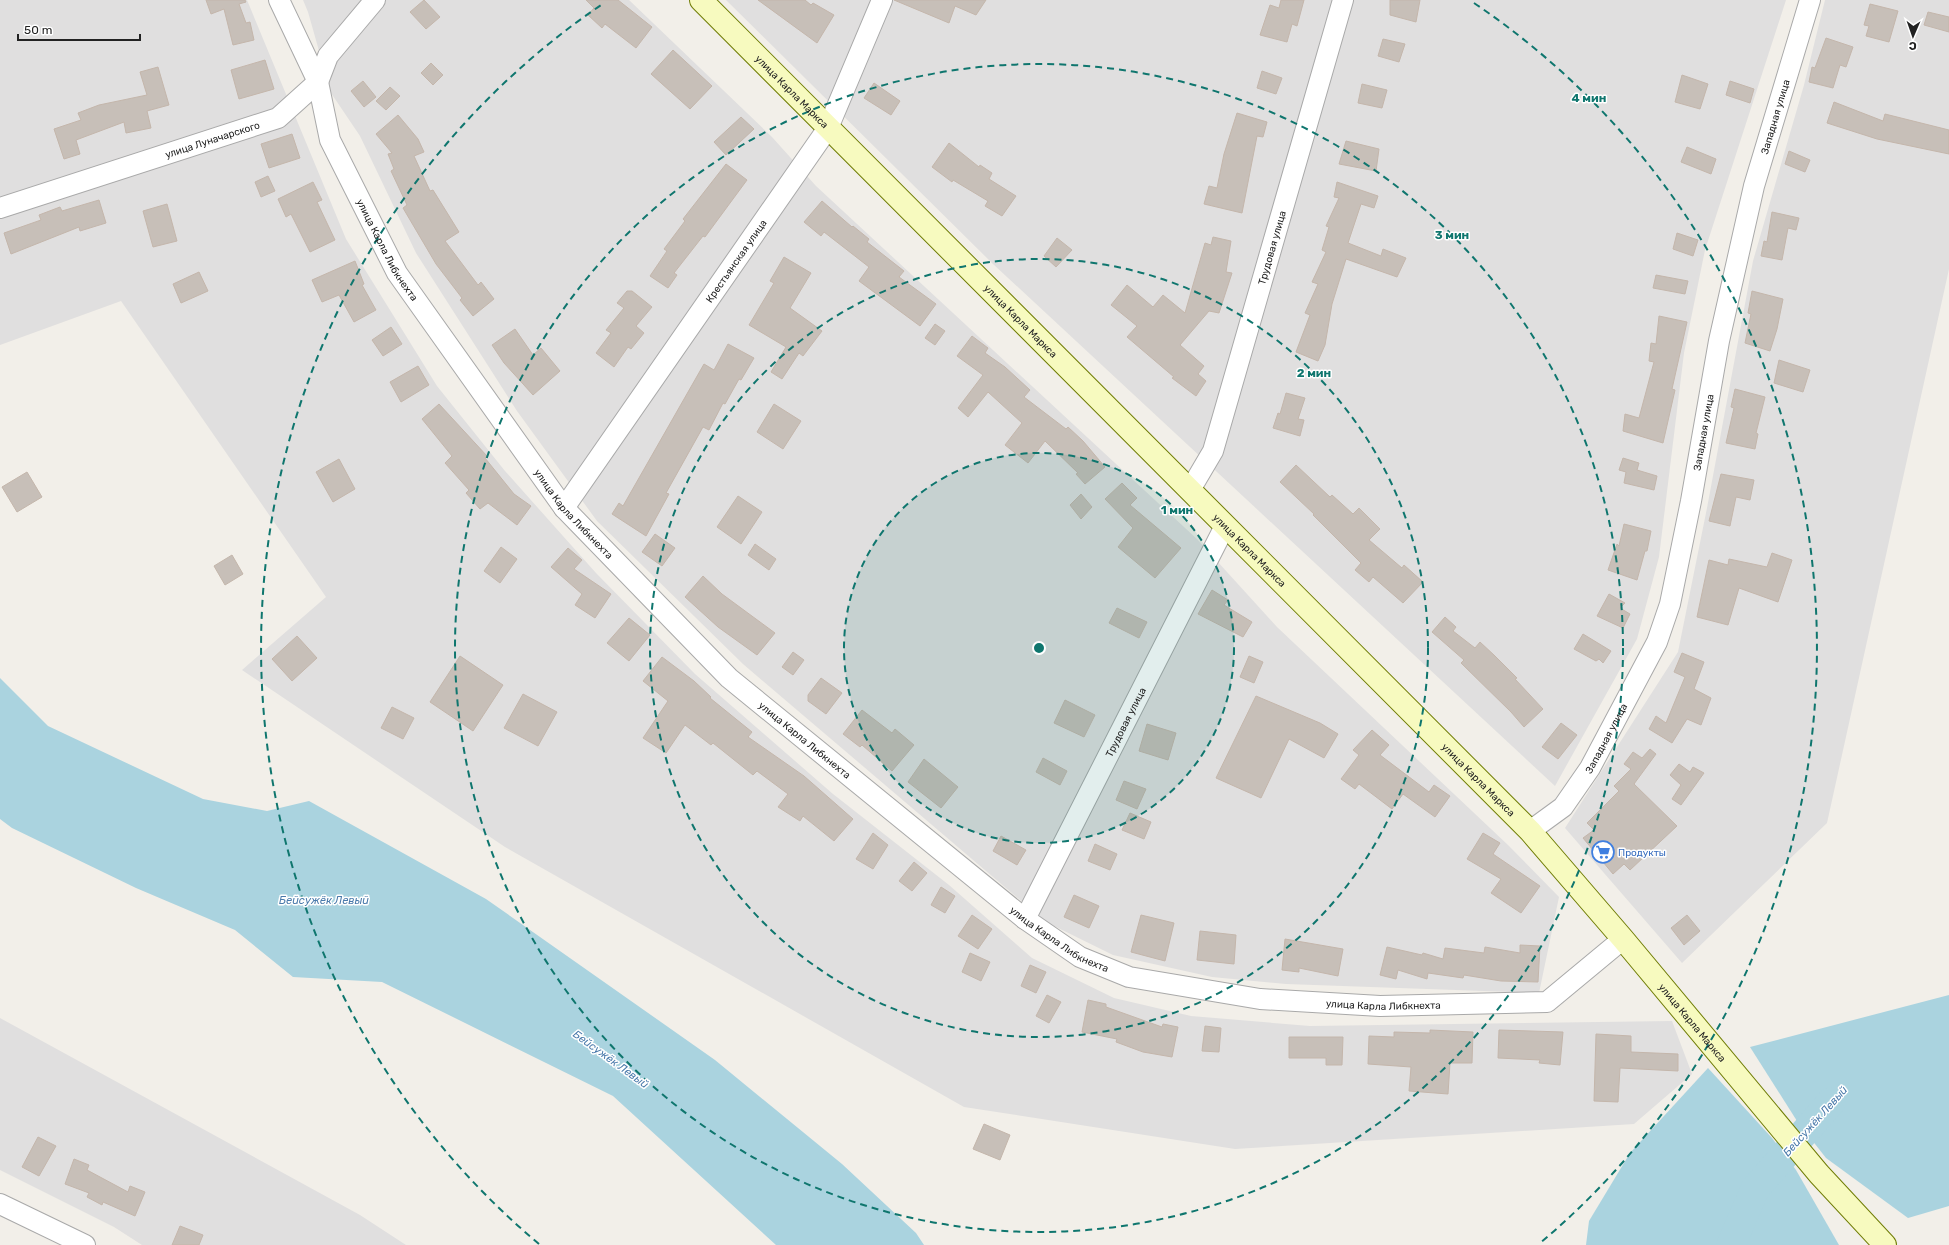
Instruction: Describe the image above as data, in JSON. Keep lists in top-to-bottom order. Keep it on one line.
{"streets":{"main road":["улица Карла Маркса"],"street":["Западная улица","улица Луначарского","Трудовая улица","улица Карла Либкнехта","Крестьянская улица"]},"crossings":[["улица Карла Маркса","Западная улица"],["улица Карла Маркса","Трудовая улица"],["улица Карла Маркса","улица Карла Либкнехта"],["улица Карла Маркса","Крестьянская улица"],["улица Луначарского","улица Карла Либкнехта"],["Трудовая улица","улица Карла Либкнехта"],["улица Карла Либкнехта","Крестьянская улица"]],"water":["Бейсужёк Левый"],"places":{"supermarket":["Продукты"]},"scale_bar":"50 m","north":"bottom","rings":["4 мин","3 мин","2 мин","1 мин"]}
